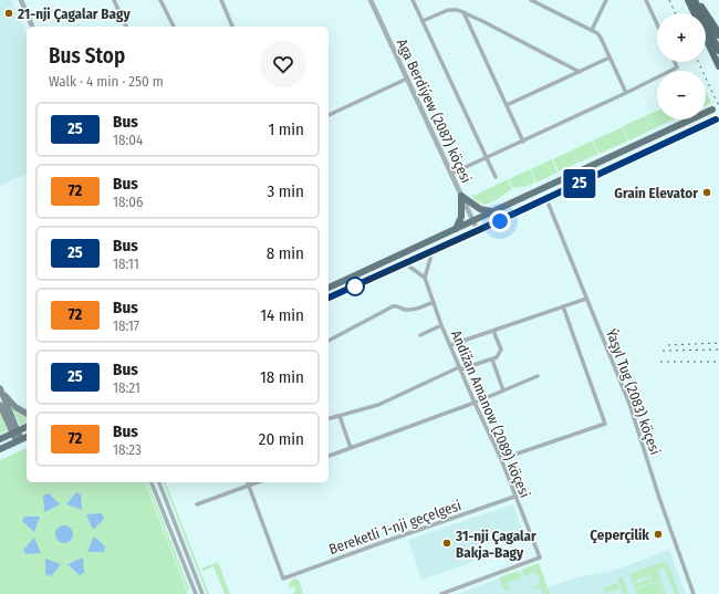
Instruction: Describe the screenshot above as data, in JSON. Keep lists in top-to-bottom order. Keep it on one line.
{"streets":{"street":["Aga Berdiýew (2087) köçesi","Ýaşyl Tug (2083) köçesi","Andižan Amanow (2089) köçesi","Bereketli 1-nji geçelgesi"]},"crossings":[["Andižan Amanow (2089) köçesi","Bereketli 1-nji geçelgesi"]],"places":["21-nji Çagalar Bagy","Grain Elevator","Çeperçilik","31-nji Çagalar Bakja-Bagy"],"lines":["bus line 25"],"page":{"on_map":"25","map_buttons":["+","−"],"heading":["Bus Stop","Walk · 4 min · 250 m"],"list":[{"mark":"25","name":"Bus","note":"18:04","value":"1 min"},{"mark":"72","name":"Bus","note":"18:06","value":"3 min"},{"mark":"25","name":"Bus","note":"18:11","value":"8 min"},{"mark":"72","name":"Bus","note":"18:17","value":"14 min"},{"mark":"25","name":"Bus","note":"18:21","value":"18 min"},{"mark":"72","name":"Bus","note":"18:23","value":"20 min"}]}}
